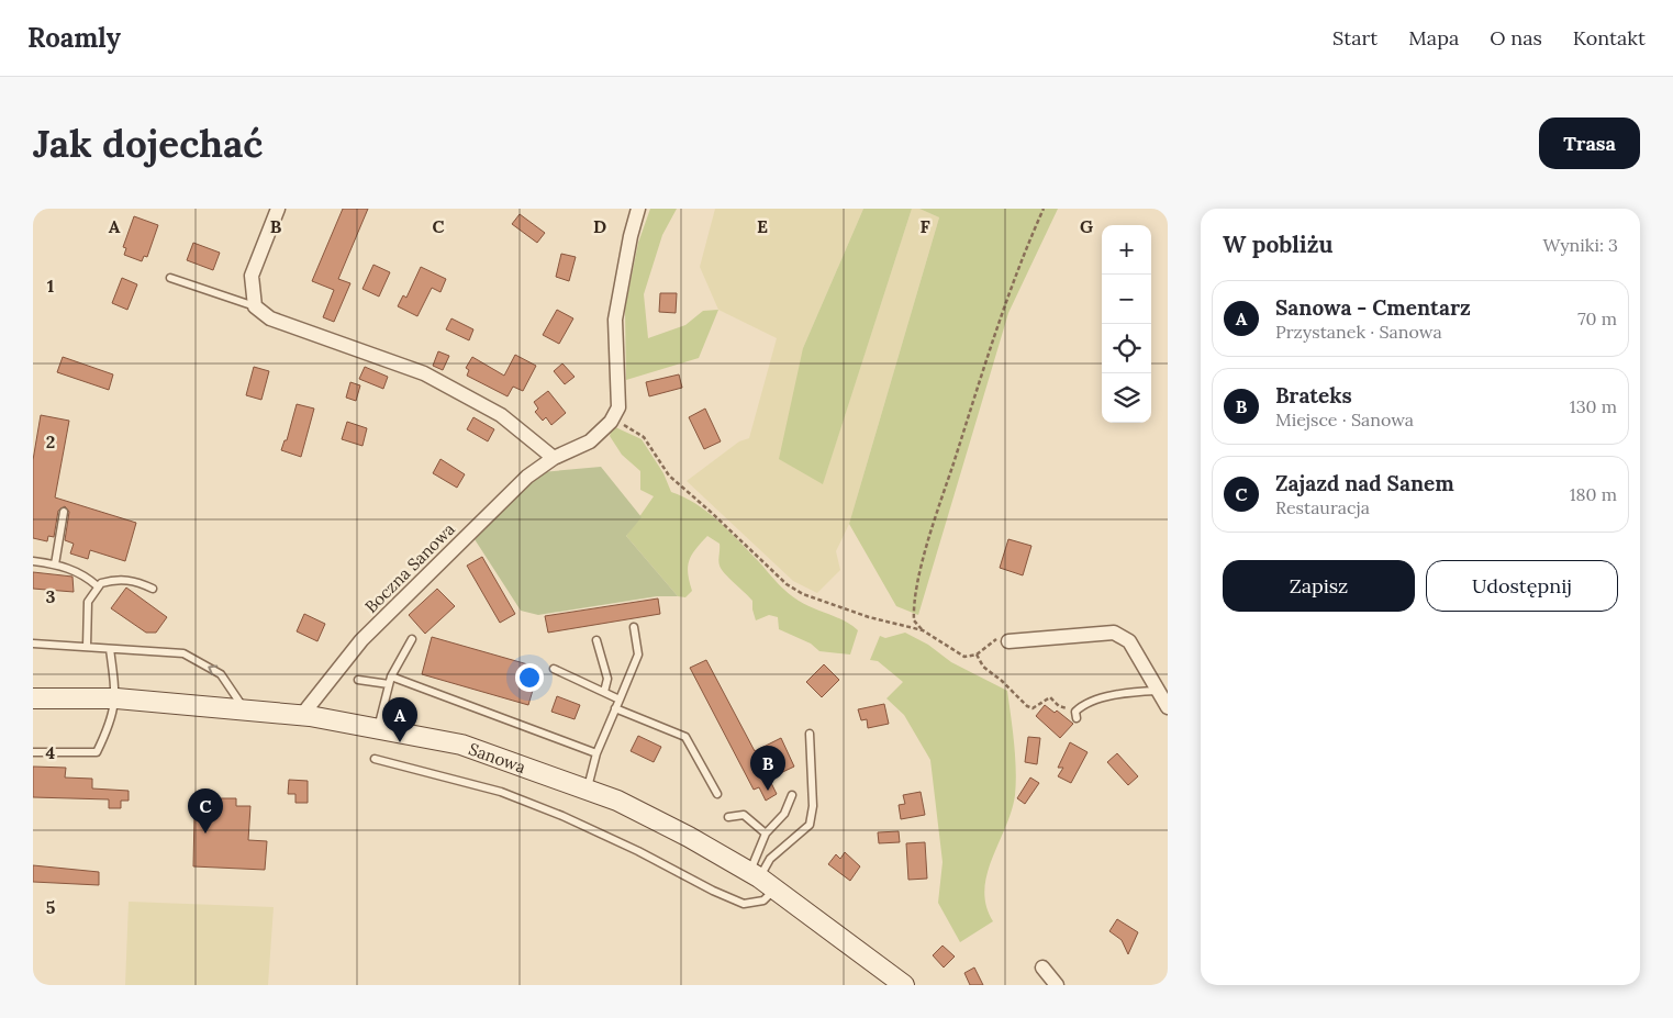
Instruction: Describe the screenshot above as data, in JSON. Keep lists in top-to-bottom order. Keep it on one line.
{"streets":{"main road":["Sanowa"],"street":["Boczna Sanowa"]},"crossings":[["Boczna Sanowa","Sanowa"]],"page":{"header":"Roamly","nav":["Start","Mapa","O nas","Kontakt"],"buttons":["Trasa",["Zapisz","Udostępnij"]],"title":"Jak dojechać","heading":["W pobliżu","Wyniki: 3"],"map_buttons":["+","−"],"list":[{"mark":"A","name":"Sanowa - Cmentarz","note":"Przystanek · Sanowa","value":"70 m"},{"mark":"B","name":"Brateks","note":"Miejsce · Sanowa","value":"130 m"},{"mark":"C","name":"Zajazd nad Sanem","note":"Restauracja","value":"180 m"}],"pins":["A","B","C"]},"grid":{"columns":["A","B","C","D","E","F","G"],"rows":["1","2","3","4","5"]}}
